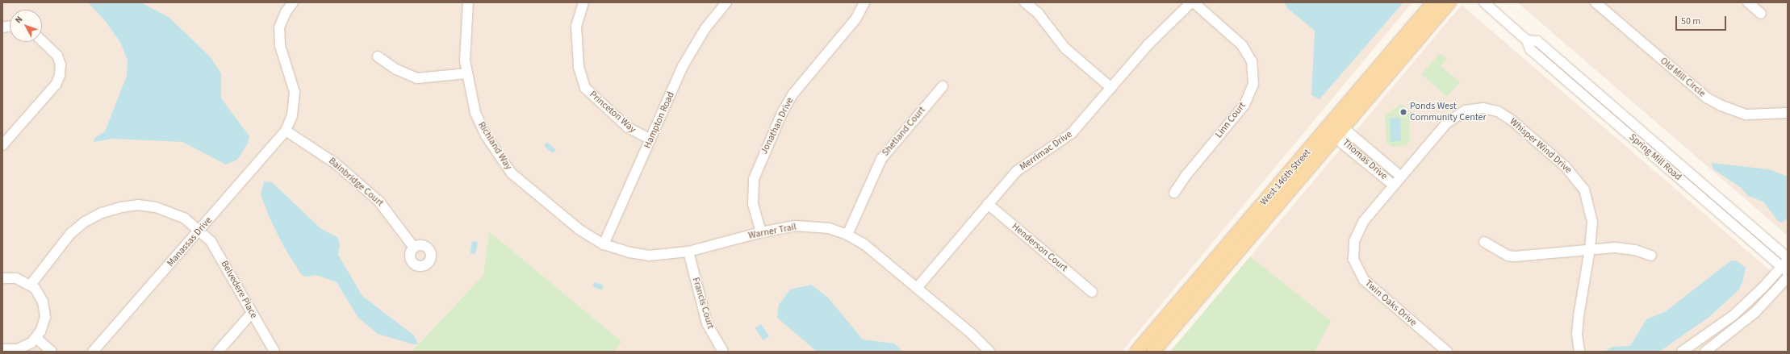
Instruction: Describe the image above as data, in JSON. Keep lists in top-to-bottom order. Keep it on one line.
{"streets":{"main road":["West 146th Street"],"street":["Old Mill Circle","Princeton Way","Hampton Road","Linn Court","Jonathan Drive","Shetland Court","Richland Way","Whisper Wind Drive","Merrimac Drive","Spring Mill Road","Thomas Drive","Bainbridge Court","Warner Trail","Manassas Drive","Henderson Court","Belvedere Place","Francis Court","Twin Oaks Drive"]},"crossings":[["Princeton Way","Hampton Road"],["Hampton Road","Warner Trail"],["Linn Court","Merrimac Drive"],["Jonathan Drive","Warner Trail"],["Shetland Court","Warner Trail"],["Richland Way","Warner Trail"],["Whisper Wind Drive","Thomas Drive"],["Whisper Wind Drive","Twin Oaks Drive"],["Merrimac Drive","Warner Trail"],["Merrimac Drive","Henderson Court"],["Thomas Drive","West 146th Street"],["Thomas Drive","Twin Oaks Drive"],["Bainbridge Court","Manassas Drive"],["Warner Trail","Francis Court"],["Manassas Drive","Belvedere Place"]],"places":["Ponds West Community Center"],"scale_bar":"50 m","north":"top left"}
